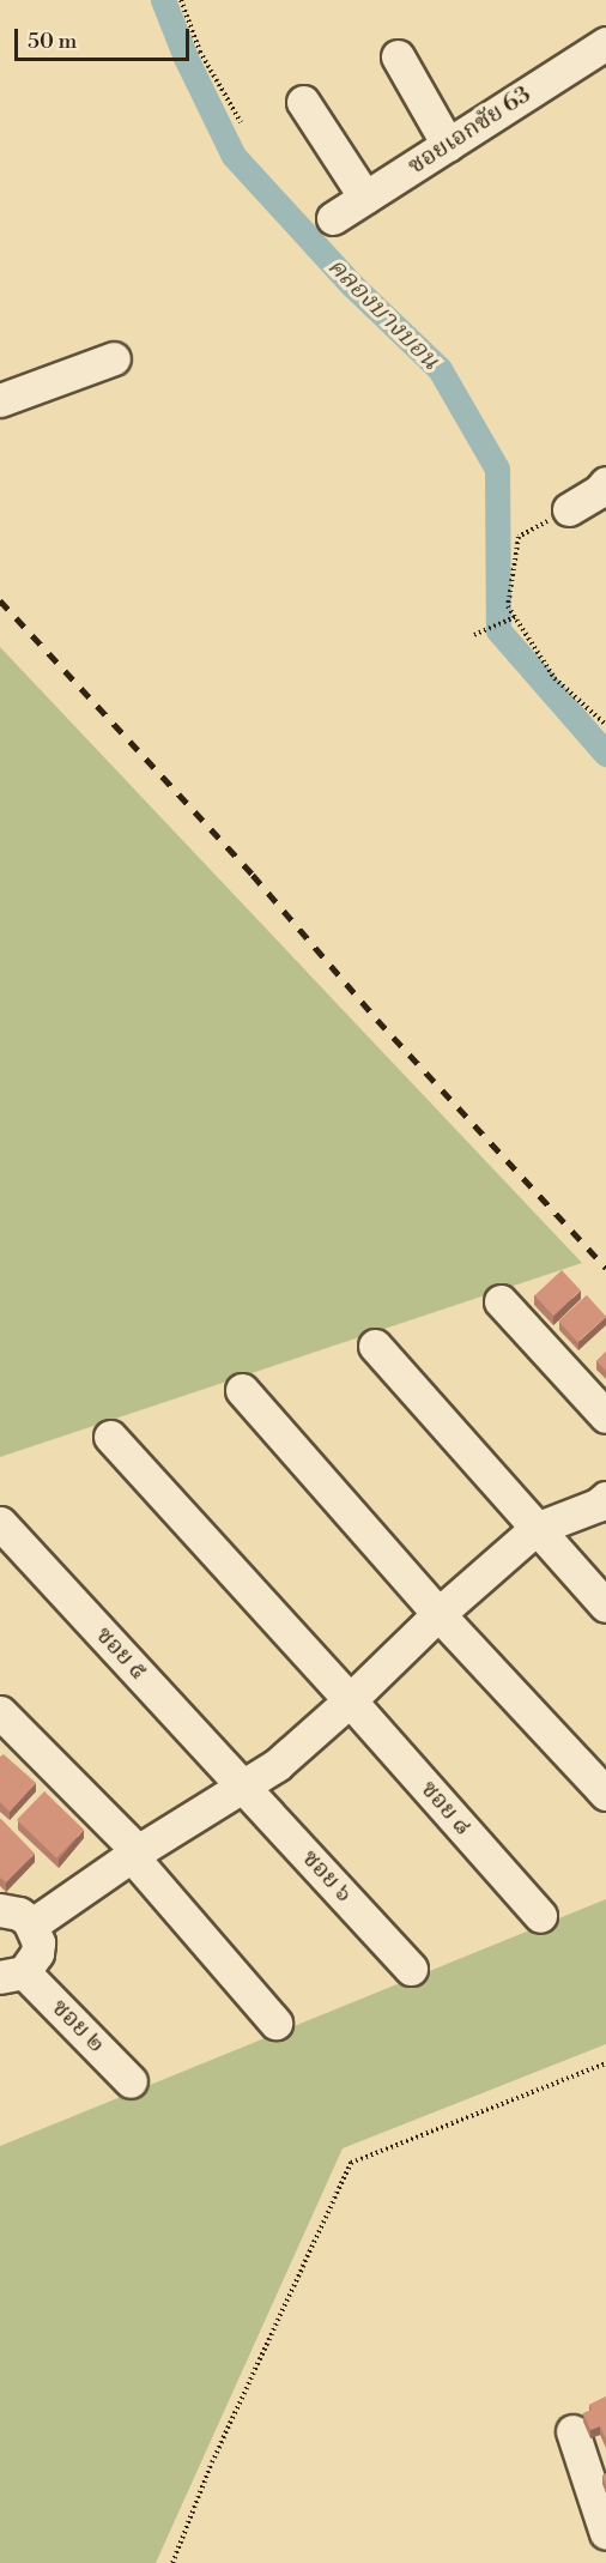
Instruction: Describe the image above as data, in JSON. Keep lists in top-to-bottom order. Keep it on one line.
{"streets":{"street":["ซอยเอกชัย 63","ซอย ๕","ซอย ๘","ซอย ๖","ซอย ๒"]},"crossings":[["ซอย ๕","ซอย ๖"]],"water":["คลองบางบอน"],"scale_bar":"50 m"}
